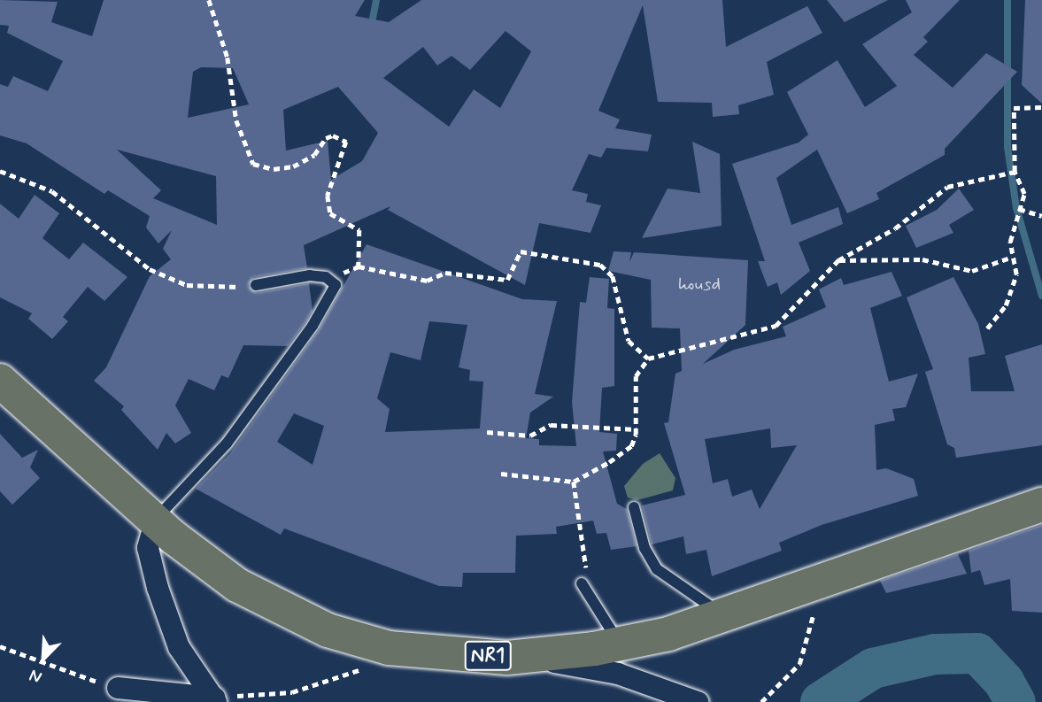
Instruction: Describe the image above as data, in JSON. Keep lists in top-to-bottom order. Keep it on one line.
{"streets":{"highway":["NR1"]},"house_numbers":["housd"],"north":"bottom left"}
